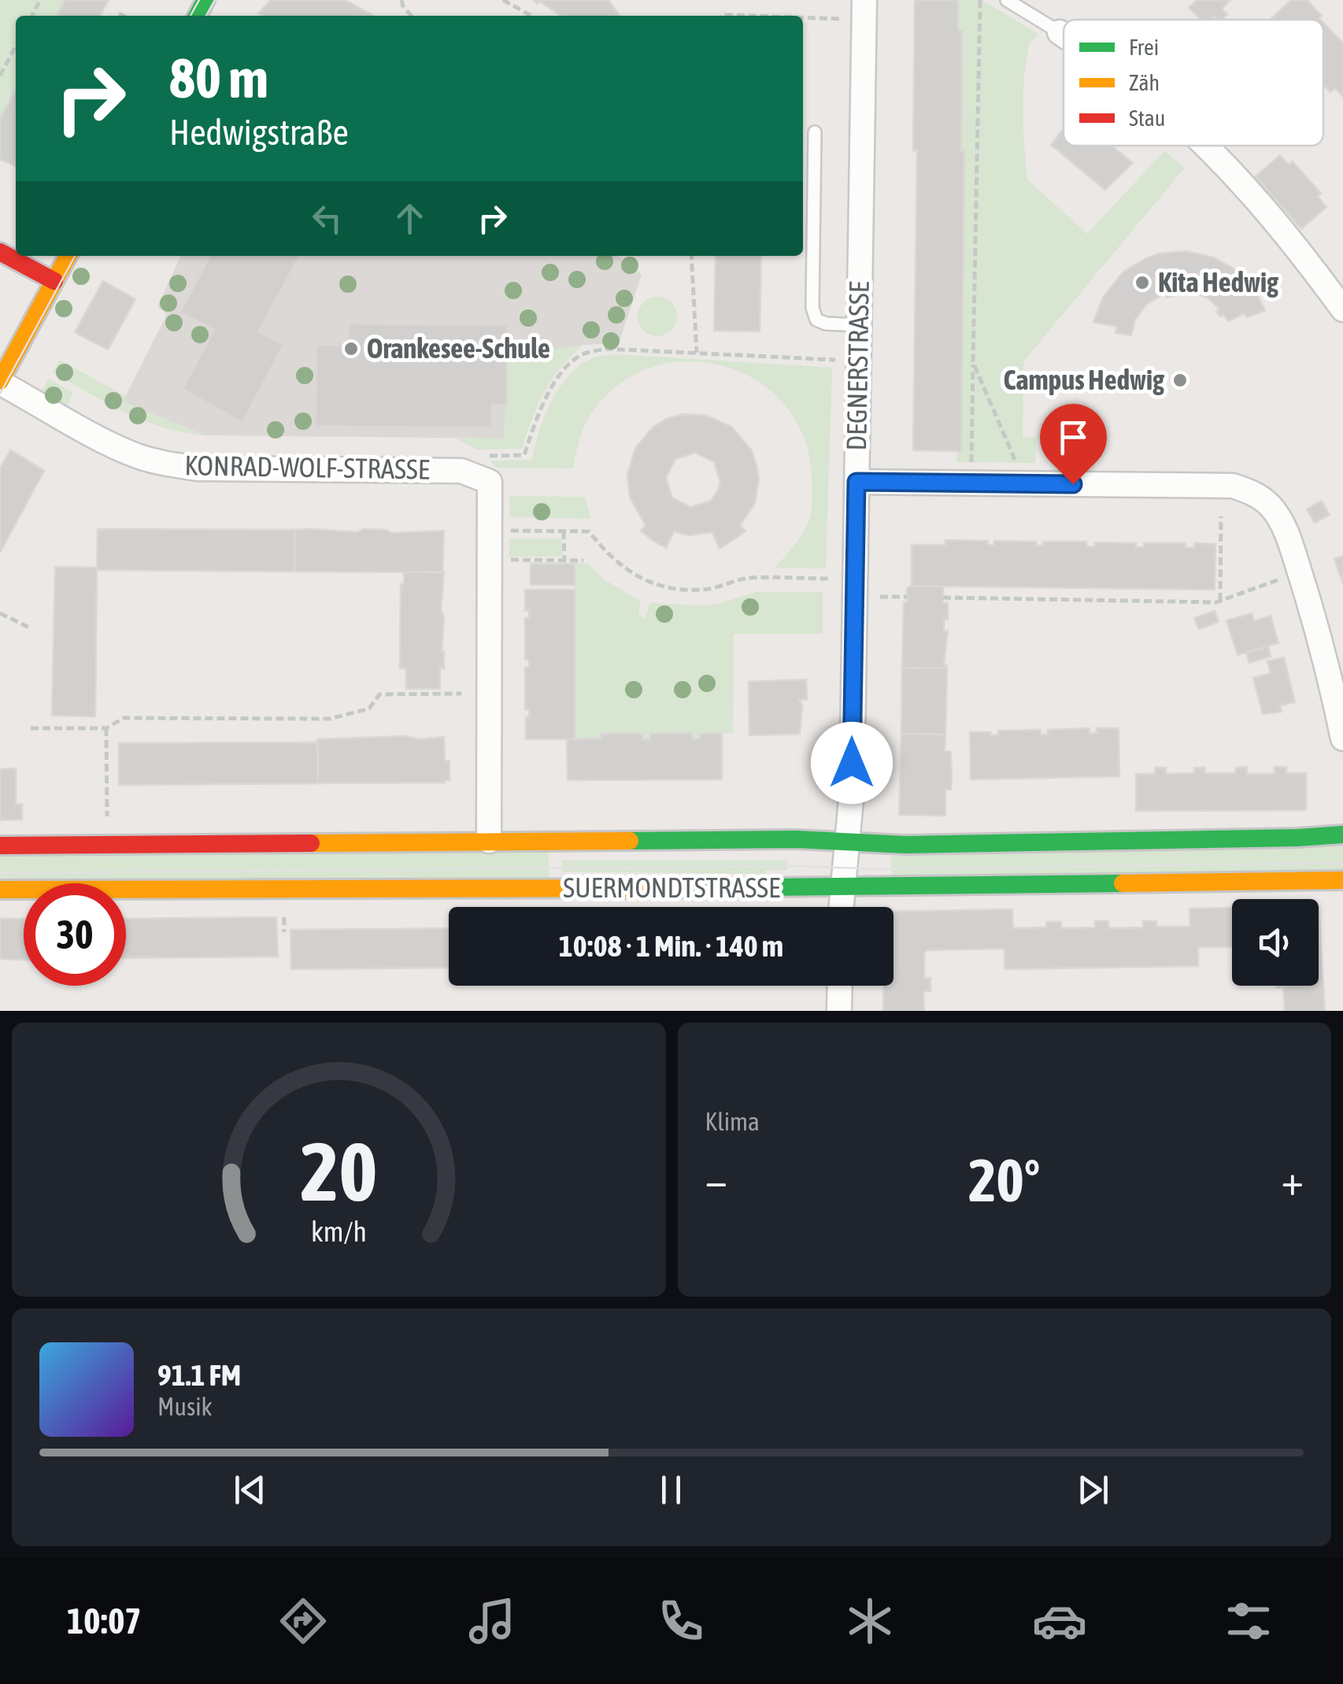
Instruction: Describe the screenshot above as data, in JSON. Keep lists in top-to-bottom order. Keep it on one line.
{"streets":{"main road":["KONRAD-WOLF-STRASSE","SUERMONDTSTRASSE"],"street":["DEGNERSTRASSE"]},"crossings":[["DEGNERSTRASSE","SUERMONDTSTRASSE"],["KONRAD-WOLF-STRASSE","SUERMONDTSTRASSE"]],"places":["Kita Hedwig","Orankesee-Schule","Campus Hedwig"],"legend":["Frei","Zäh","Stau"],"page":{"turn":["80 m","Hedwigstraße"],"limit":"30","trip":"10:08 · 1 Min. · 140 m","tile":"Klima","heat":["−","20°","+"],"song":["91.1 FM","Musik"],"tabs":"10:07","gauge":["20","km/h"]}}
